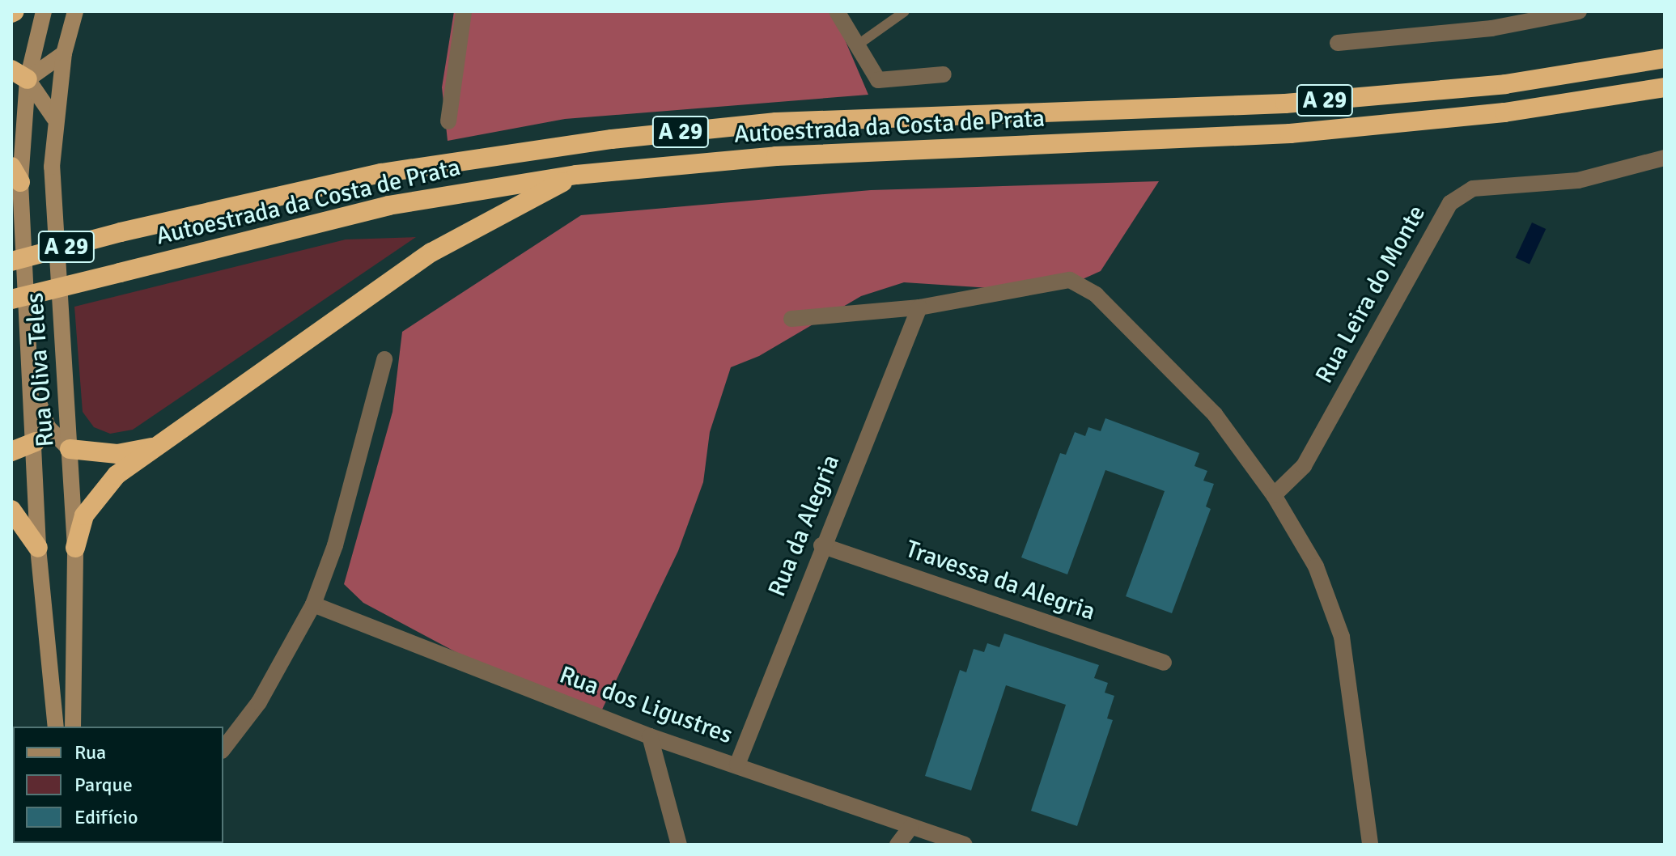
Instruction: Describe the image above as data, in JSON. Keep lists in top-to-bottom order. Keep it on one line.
{"streets":{"highway":["A 29","Autoestrada da Costa de Prata"],"main road":["Rua Oliva Teles"],"street":["Rua Leira do Monte","Rua da Alegria","Travessa da Alegria","Rua dos Ligustres"]},"crossings":[["Rua da Alegria","Travessa da Alegria"],["Rua da Alegria","Rua dos Ligustres"]],"legend":["Rua","Parque","Edifício"]}
